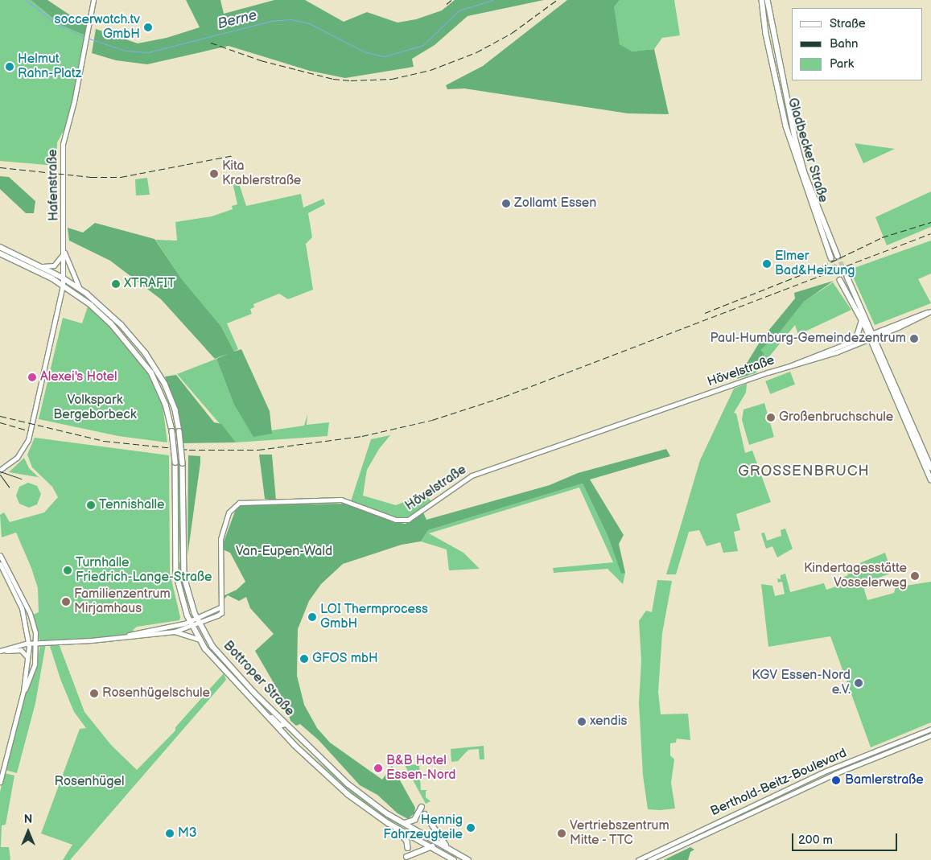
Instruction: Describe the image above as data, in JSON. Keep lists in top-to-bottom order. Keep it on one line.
{"streets":{"main road":["Gladbecker Straße","Hafenstraße","Hövelstraße","Bottroper Straße","Berthold-Beitz-Boulevard"]},"crossings":[["Hafenstraße","Bottroper Straße"],["Hövelstraße","Bottroper Straße"]],"districts":["GROSSENBRUCH"],"water":["Berne"],"parks":["Volkspark Bergeborbeck","Van-Eupen-Wald","Rosenhügel"],"places":["soccerwatch.tv GmbH","Helmut Rahn-Platz","Kita Krablerstraße","Zollamt Essen","Elmer Bad&Heizung","XTRAFIT","Paul-Humburg-Gemeindezentrum","Alexei's Hotel","Großenbruchschule","Tennishalle","Turnhalle Friedrich-Lange-Straße","Kindertagesstätte Vosselerweg","Familienzentrum Mirjamhaus","LOI Thermprocess GmbH","GFOS mbH","KGV Essen-Nord e.V.","Rosenhügelschule","xendis","B&B Hotel Essen-Nord","Bamlerstraße","Hennig Fahrzeugteile","M3","Vertriebszentrum Mitte - TTC"],"legend":["Straße","Bahn","Park"],"scale_bar":"200 m","north":"top"}
